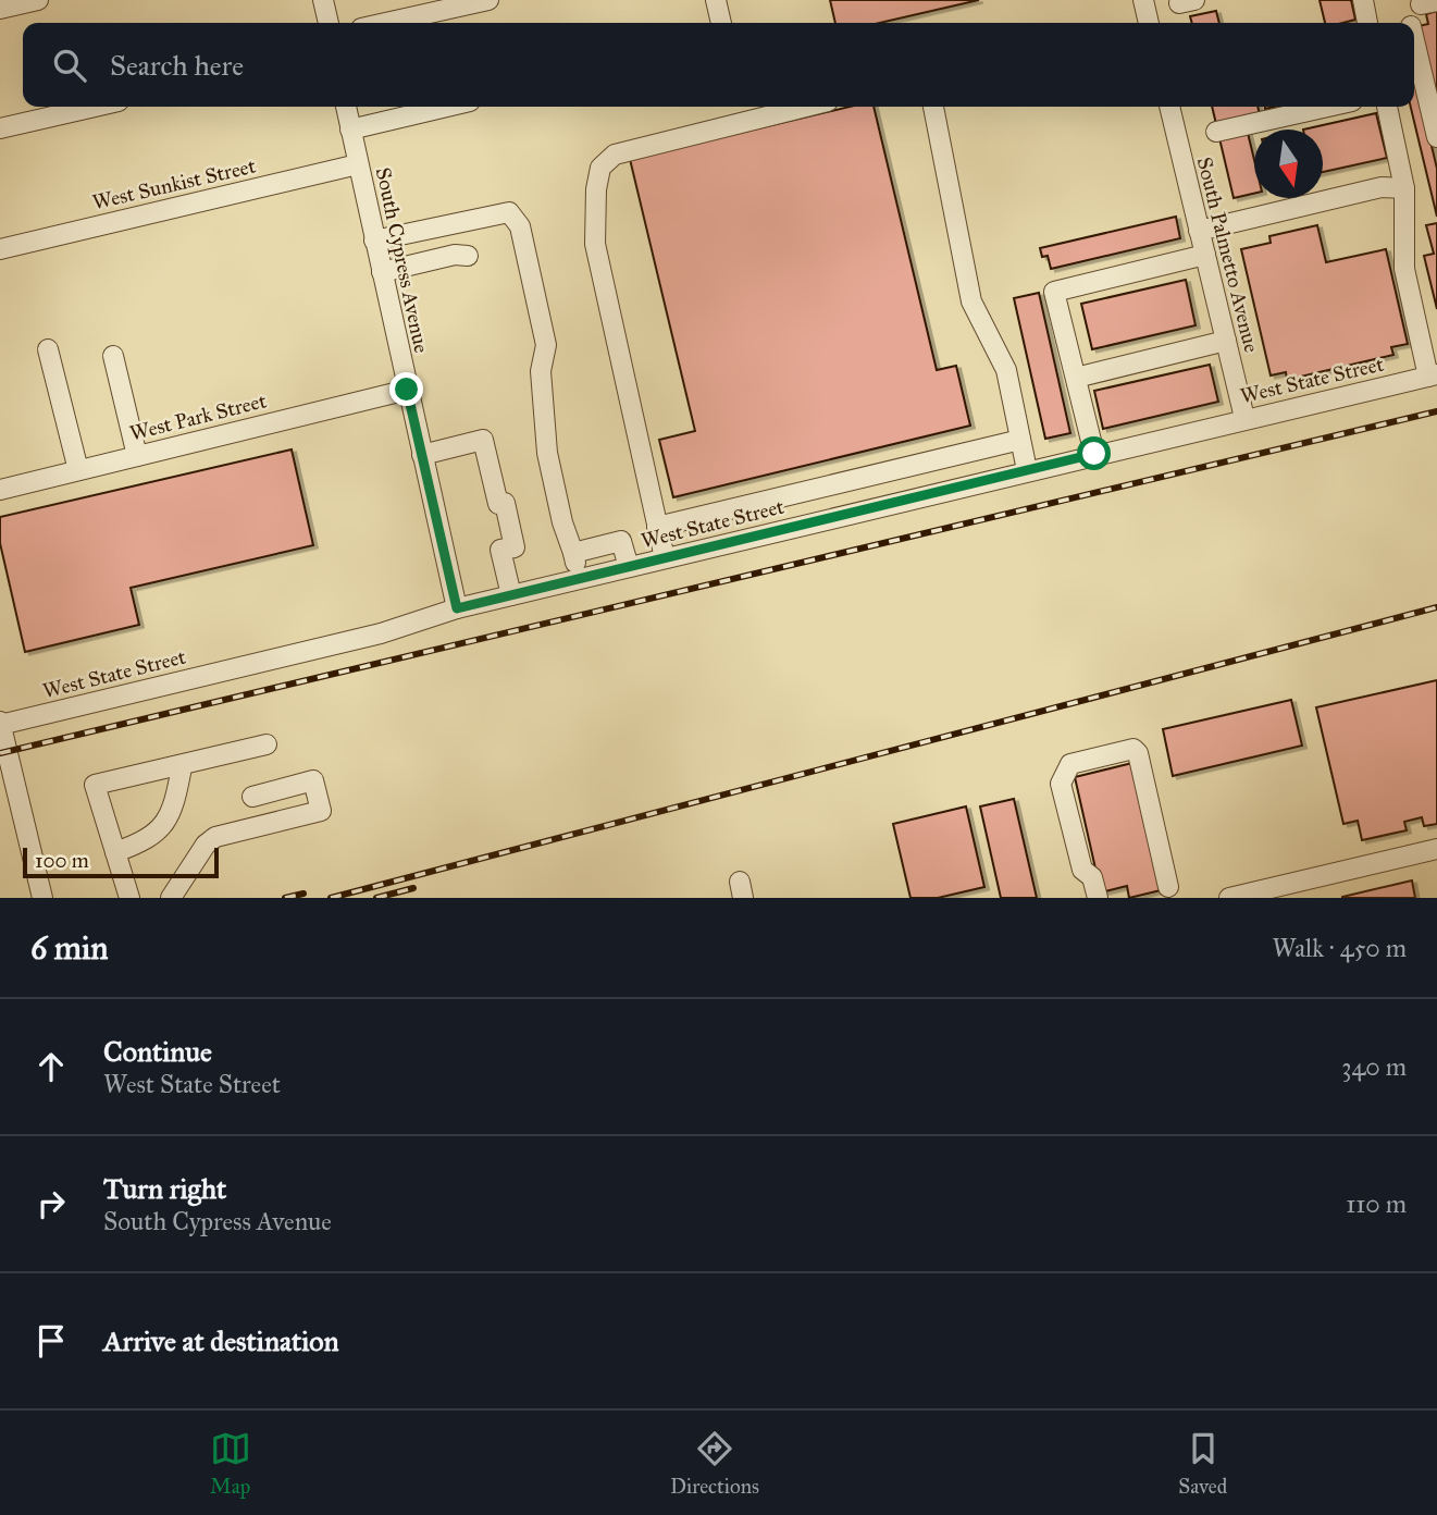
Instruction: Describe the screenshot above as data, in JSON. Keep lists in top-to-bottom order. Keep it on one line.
{"streets":{"street":["West Sunkist Street","South Palmetto Avenue","South Cypress Avenue","West State Street","West Park Street"]},"crossings":[["West Sunkist Street","South Cypress Avenue"],["South Palmetto Avenue","West State Street"],["South Cypress Avenue","West State Street"],["South Cypress Avenue","West Park Street"]],"scale_bar":"100 m","north":"bottom","page":{"search":"Search here","scale":"100 m","heading":["6 min","Walk · 450 m"],"list":[["Continue","West State Street","340 m"],["Turn right","South Cypress Avenue","110 m"],"Arrive at destination"],"nav":["Map","Directions","Saved"]}}
